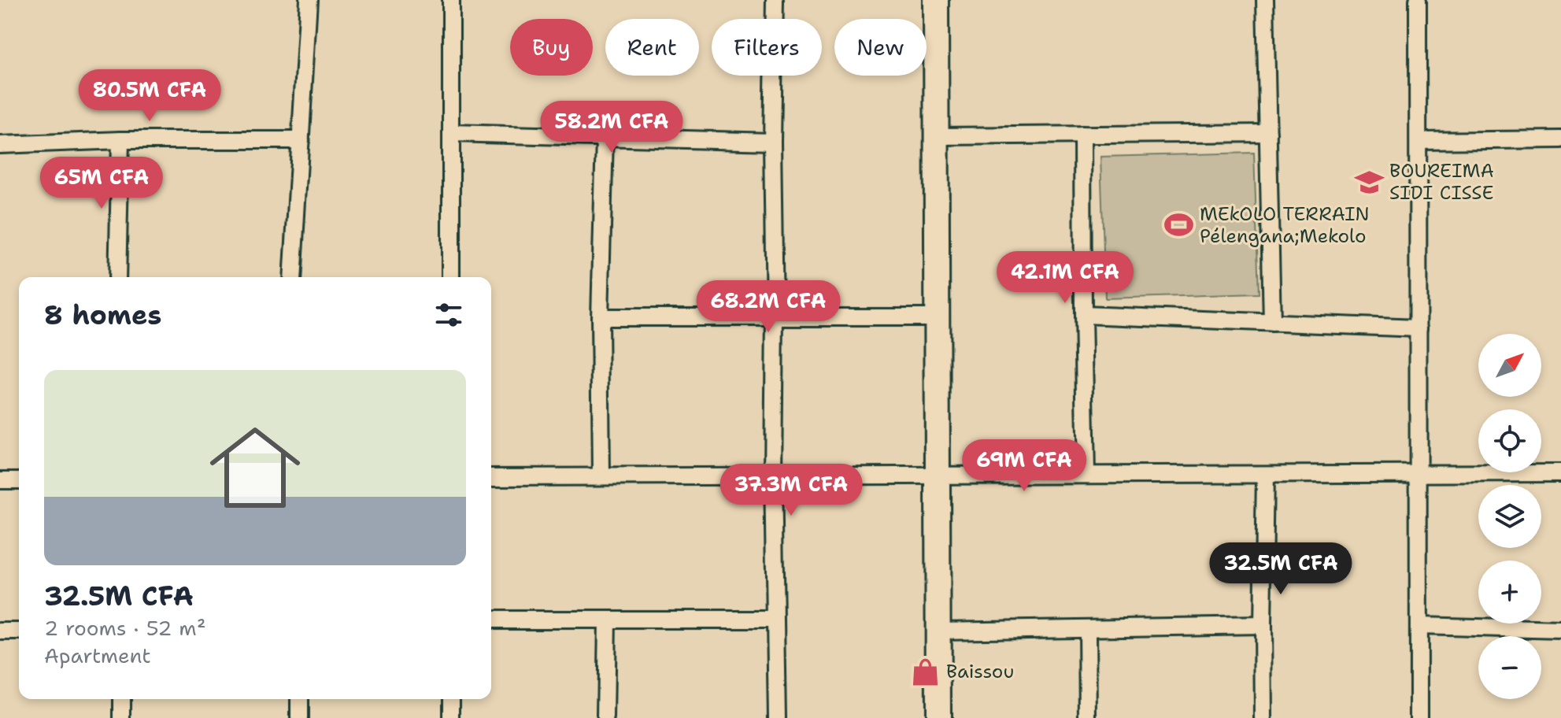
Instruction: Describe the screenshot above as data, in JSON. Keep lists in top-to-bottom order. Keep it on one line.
{"places":{"school or university":["BOUREIMA SIDI CISSE"],"sports":["MEkOLO TERRAIN Pélengana;Mekolo"],"shop":["Baissou"]},"north":"top right","page":{"chip":["Buy","Rent","Filters","New"],"price":["80.5M CFA","58.2M CFA","65M CFA","42.1M CFA","68.2M CFA","69M CFA","37.3M CFA","32.5M CFA"],"heading":"8 homes","map_buttons":["+","−"],"list":[{"name":"32.5M CFA","note":"2 rooms · 52 m² · Apartment"}]}}
